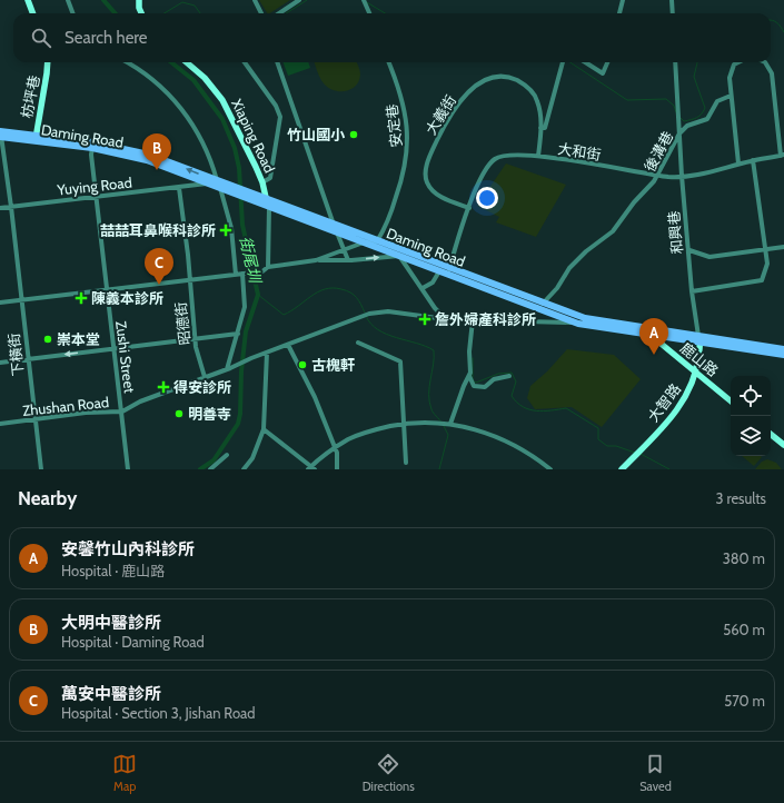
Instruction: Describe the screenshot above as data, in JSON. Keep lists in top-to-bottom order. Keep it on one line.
{"streets":{"main road":["Daming Road"],"street":["枋坪巷","大義街","安定巷","Xiaping Road","大和街","後溝巷","Yuying Road","和興巷","昭德街","下橫街","Zushi Street","鹿山路","大智路","Zhushan Road"]},"crossings":[["枋坪巷","Daming Road"],["大義街","大和街"],["安定巷","Daming Road"],["Daming Road","Xiaping Road"],["Daming Road","大和街"],["Daming Road","後溝巷"],["Daming Road","Yuying Road"],["Daming Road","下橫街"],["Daming Road","Zushi Street"],["Daming Road","鹿山路"],["大和街","後溝巷"],["大和街","和興巷"],["後溝巷","和興巷"],["Yuying Road","昭德街"],["Yuying Road","下橫街"],["Yuying Road","Zushi Street"],["和興巷","大智路"],["昭德街","Zhushan Road"],["下橫街","Zhushan Road"],["Zushi Street","Zhushan Road"],["鹿山路","大智路"]],"water":["街尾圳"],"places":{"other":["竹山國小","崇本堂","古槐軒","明善寺"],"health":["喆喆耳鼻喉科診所","陳義本診所","詹外婦產科診所","得安診所"]},"page":{"search":"Search here","pins":["B","C","A"],"heading":["Nearby","3 results"],"list":[{"mark":"A","name":"安馨竹山內科診所","note":"Hospital · 鹿山路","value":"380 m"},{"mark":"B","name":"大明中醫診所","note":"Hospital · Daming Road","value":"560 m"},{"mark":"C","name":"萬安中醫診所","note":"Hospital · Section 3, Jishan Road","value":"570 m"}],"nav":["Map","Directions","Saved"]}}
